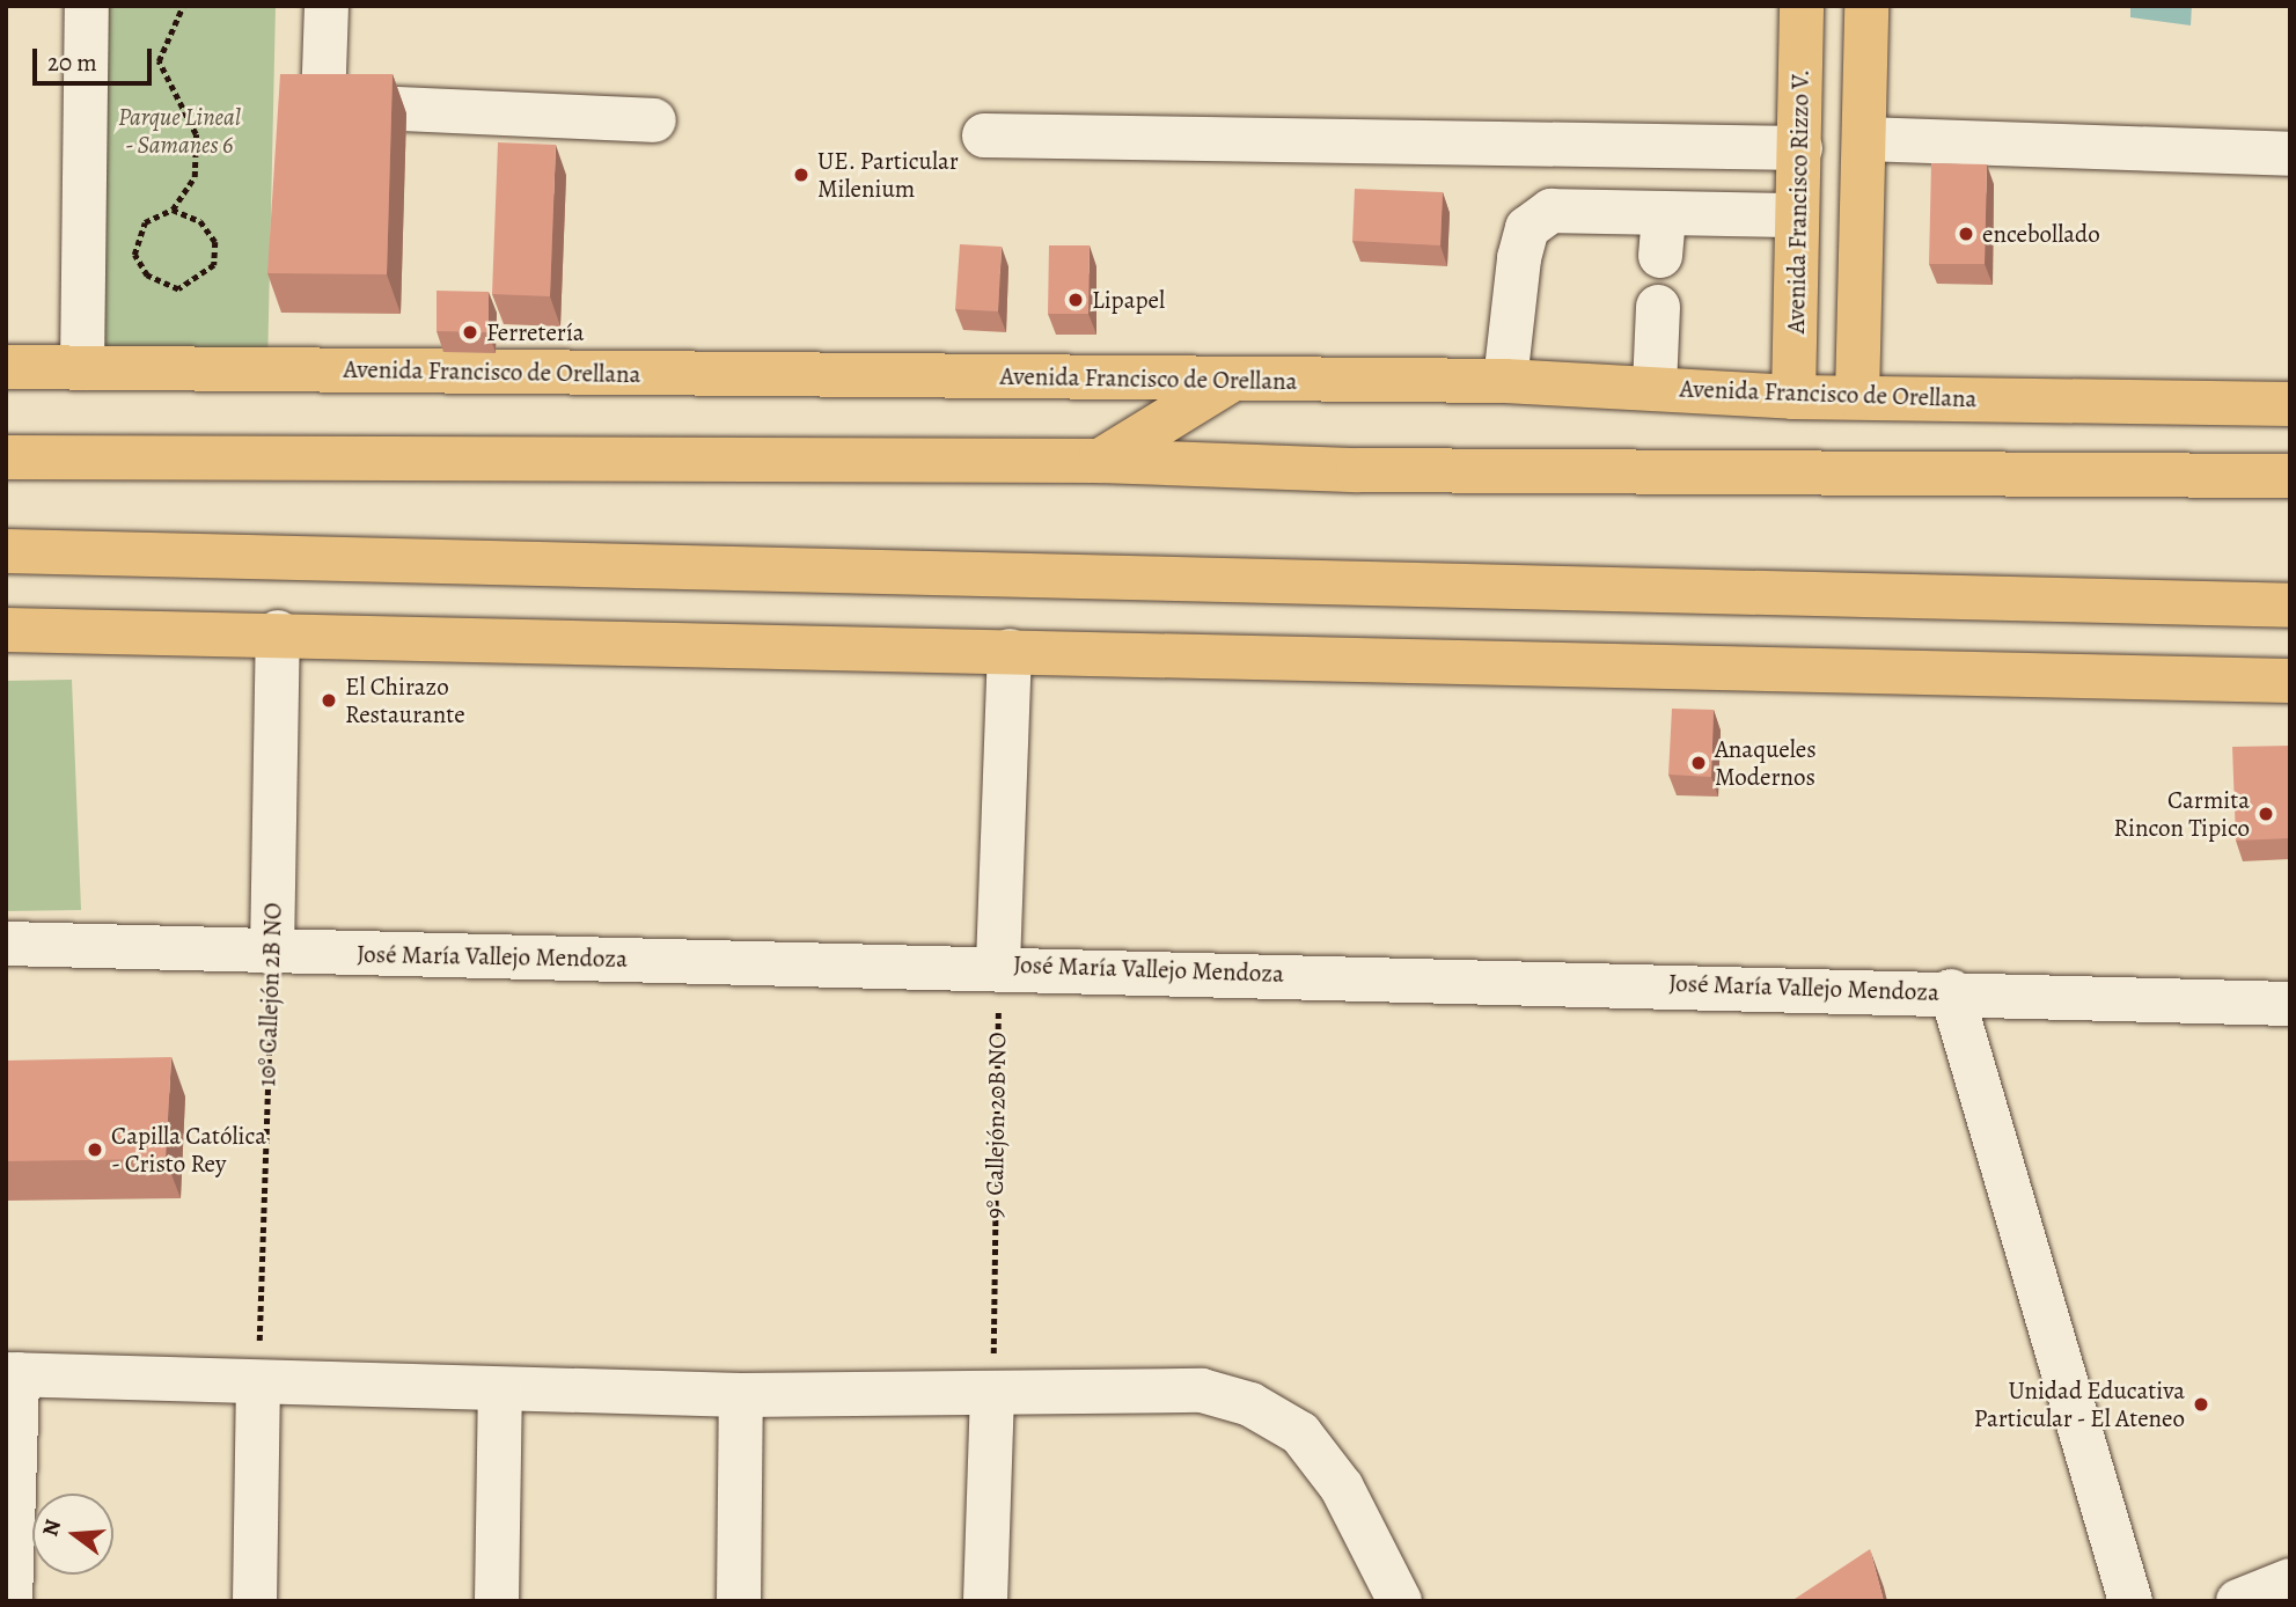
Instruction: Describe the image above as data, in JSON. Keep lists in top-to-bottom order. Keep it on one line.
{"streets":{"main road":["Avenida Francisco Rizzo V.","Avenida Francisco de Orellana"],"street":["José María Vallejo Mendoza","10° Callejón 2B NO"],"path":["9° Callejón 20B NO"]},"crossings":[["Avenida Francisco Rizzo V.","Avenida Francisco de Orellana"],["José María Vallejo Mendoza","10° Callejón 2B NO"],["José María Vallejo Mendoza","9° Callejón 20B NO"]],"parks":["Parque Lineal - Samanes 6"],"places":["UE. Particular Milenium","encebollado","Lipapel","Ferretería","El Chirazo Restaurante","Anaqueles Modernos","Carmita Rincon Tipico","Capilla Católica - Cristo Rey","Unidad Educativa Particular - El Ateneo"],"scale_bar":"20 m","north":"left"}
